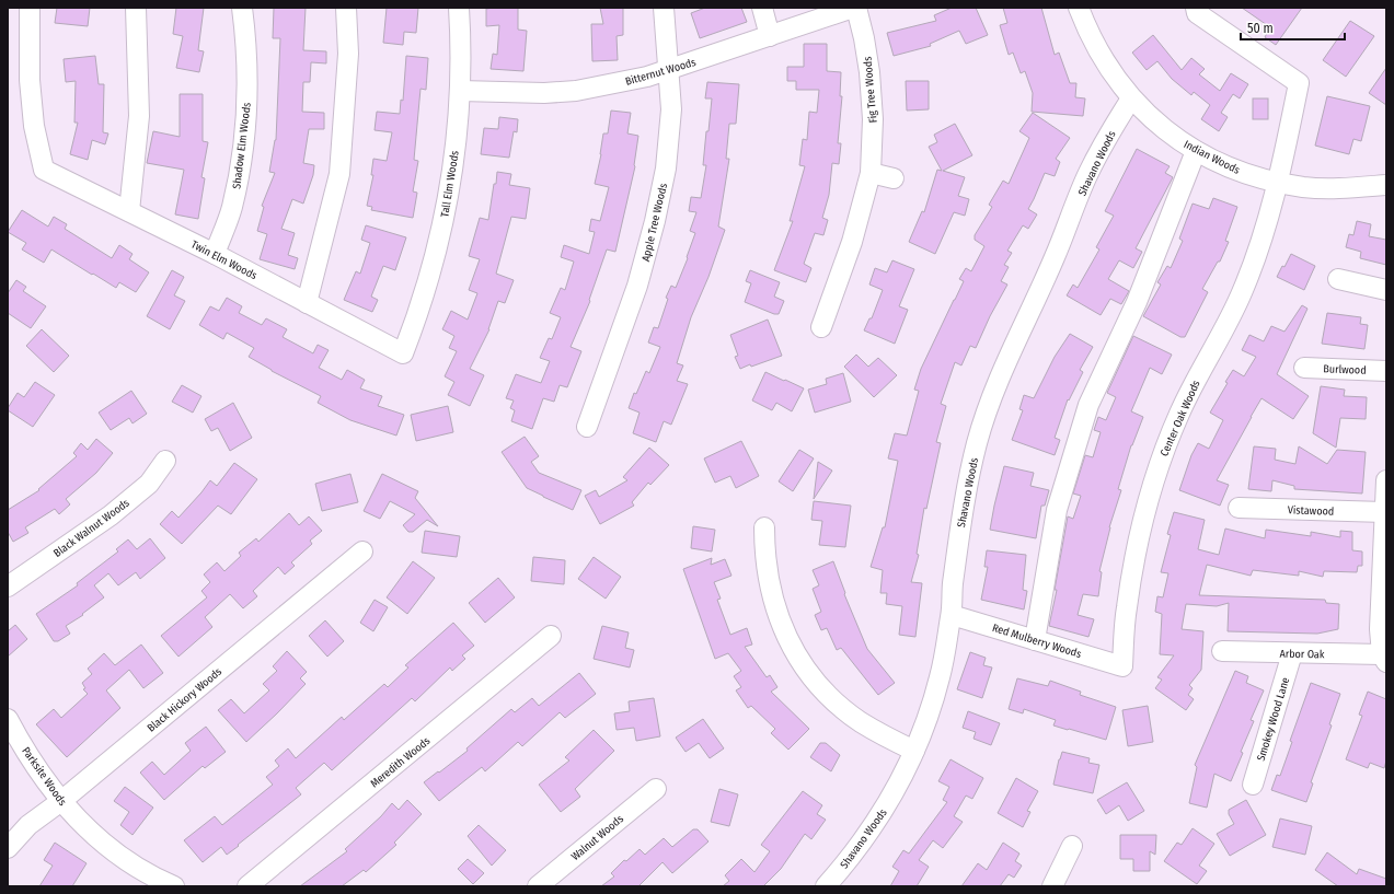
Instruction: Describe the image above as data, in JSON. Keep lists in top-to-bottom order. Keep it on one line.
{"streets":{"street":["Bitternut Woods","Fig Tree Woods","Shadow Elm Woods","Indian Woods","Shavano Woods","Tall Elm Woods","Apple Tree Woods","Twin Elm Woods","Burlwood","Center Oak Woods","Vistawood","Black Walnut Woods","Red Mulberry Woods","Arbor Oak","Black Hickory Woods","Smokey Wood Lane","Meredith Woods","Parksite Woods","Walnut Woods"]},"crossings":[["Bitternut Woods","Fig Tree Woods"],["Bitternut Woods","Tall Elm Woods"],["Bitternut Woods","Apple Tree Woods"],["Shadow Elm Woods","Twin Elm Woods"],["Indian Woods","Shavano Woods"],["Indian Woods","Center Oak Woods"],["Shavano Woods","Red Mulberry Woods"],["Tall Elm Woods","Twin Elm Woods"],["Center Oak Woods","Red Mulberry Woods"],["Arbor Oak","Smokey Wood Lane"],["Black Hickory Woods","Parksite Woods"]],"scale_bar":"50 m"}
